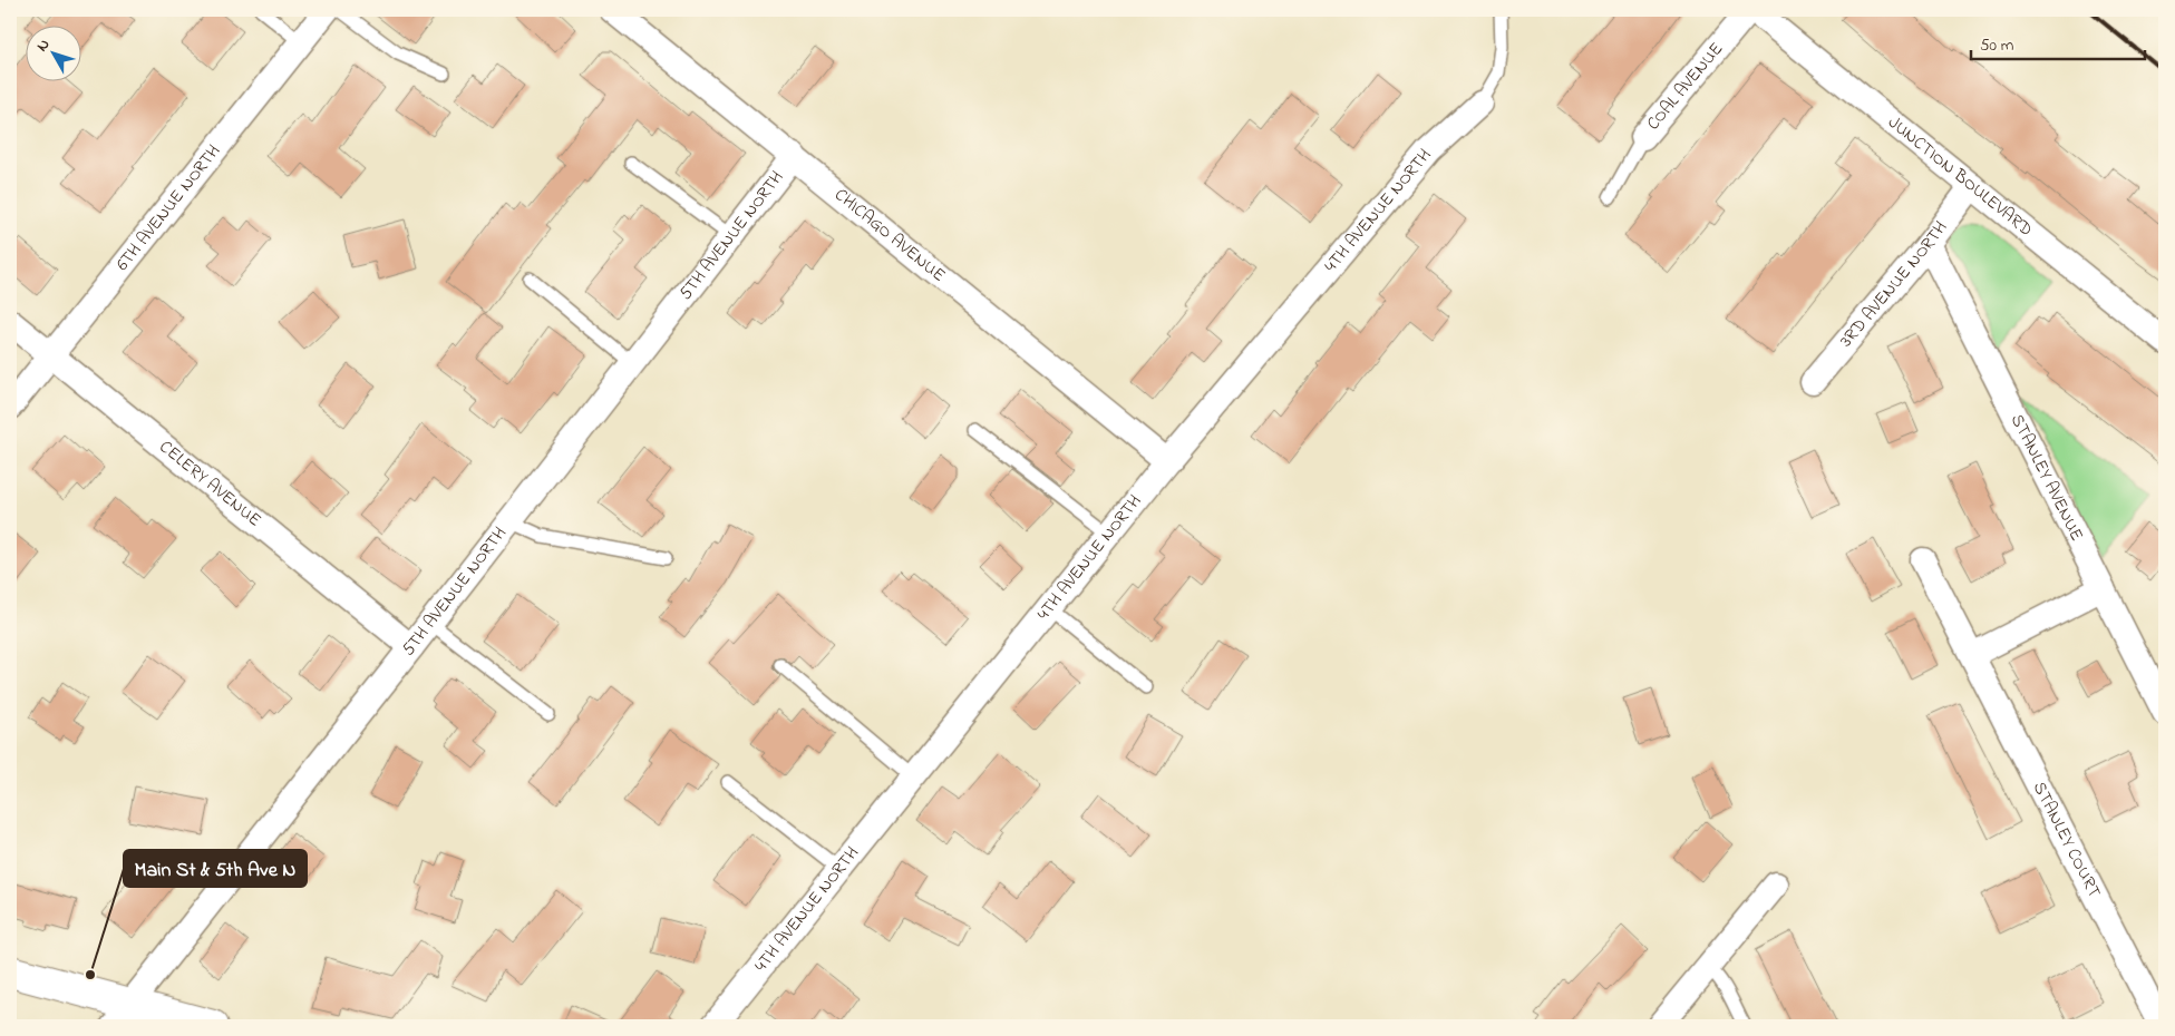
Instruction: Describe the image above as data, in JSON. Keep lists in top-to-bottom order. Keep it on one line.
{"streets":{"street":["COAL AVENUE","JUNCTION BOULEVARD","6TH AVENUE NORTH","4TH AVENUE NORTH","5TH AVENUE NORTH","CHICAGO AVENUE","3RD AVENUE NORTH","STANLEY AVENUE","CELERY AVENUE","STANLEY COURT"]},"crossings":[["JUNCTION BOULEVARD","3RD AVENUE NORTH"],["6TH AVENUE NORTH","CELERY AVENUE"],["4TH AVENUE NORTH","CHICAGO AVENUE"],["5TH AVENUE NORTH","CHICAGO AVENUE"],["5TH AVENUE NORTH","CELERY AVENUE"],["3RD AVENUE NORTH","STANLEY AVENUE"]],"places":["Main St & 5th Ave N"],"scale_bar":"50 m","north":"top left"}
